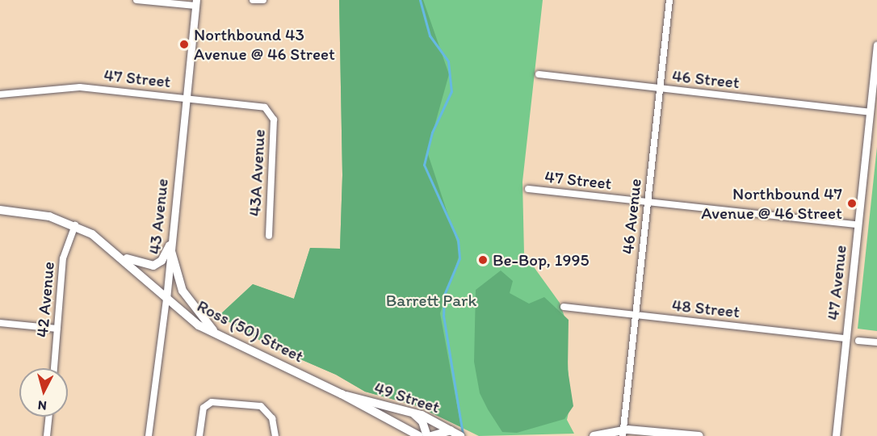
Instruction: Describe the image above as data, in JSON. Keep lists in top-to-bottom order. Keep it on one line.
{"streets":{"main road":["Ross (50) Street","49 Street"],"street":["47 Street","46 Street","43A Avenue","43 Avenue","46 Avenue","47 Avenue","42 Avenue","48 Street"]},"crossings":[["47 Street","43A Avenue"],["47 Street","43 Avenue"],["47 Street","46 Avenue"],["47 Street","47 Avenue"],["46 Street","46 Avenue"],["46 Street","47 Avenue"],["43 Avenue","Ross (50) Street"],["46 Avenue","48 Street"],["47 Avenue","48 Street"],["42 Avenue","Ross (50) Street"],["Ross (50) Street","49 Street"]],"parks":["Barrett Park"],"places":["Northbound 43 Avenue @ 46 Street","Northbound 47 Avenue @ 46 Street","Be-Bop, 1995"],"north":"bottom"}
